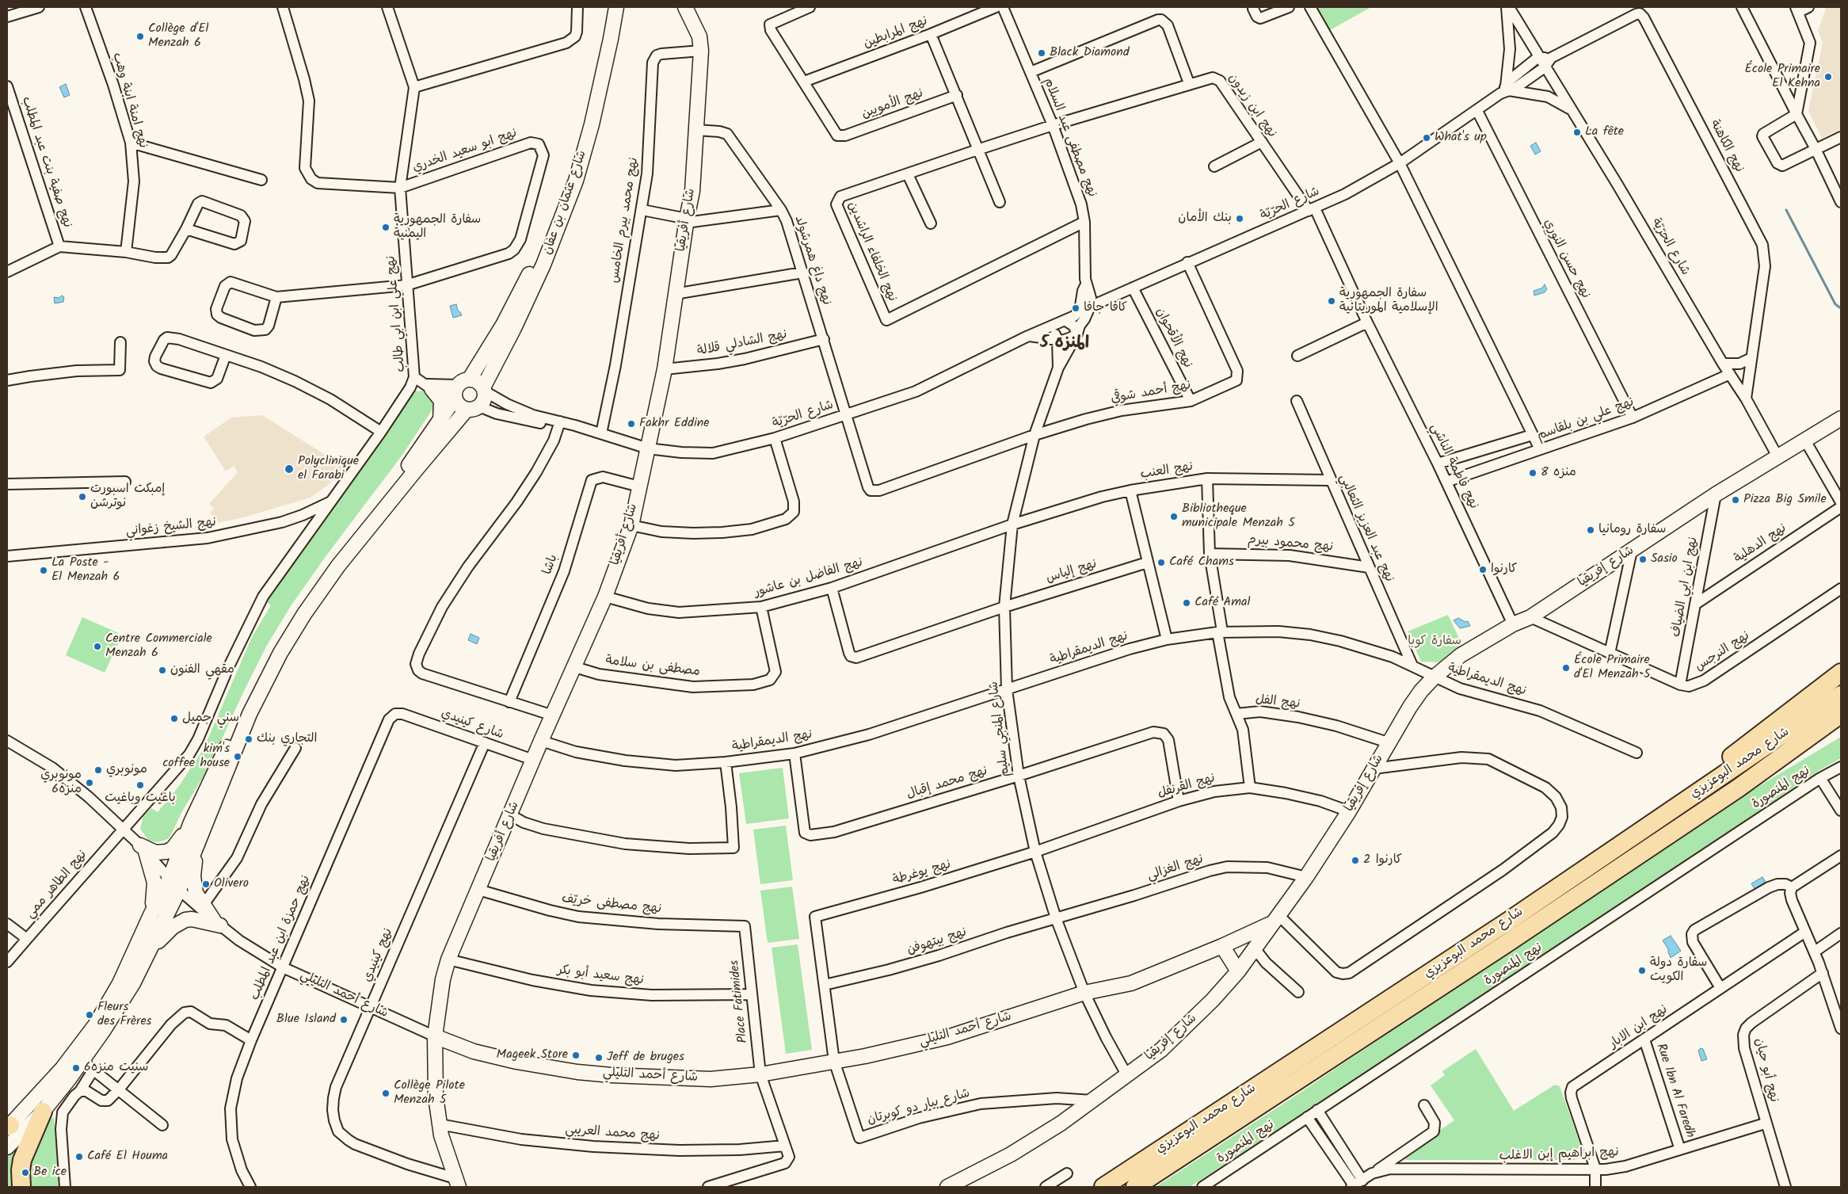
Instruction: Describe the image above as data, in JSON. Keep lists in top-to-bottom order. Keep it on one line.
{"streets":{"highway":["شارع محمد البوعزيزي"],"street":["نهج المرابطين","نهج امنة ابنة وهب","نهج الأمويين","نهج ابن زيدون","نهج مصطفى عبد السلام","نهج الكاهنة","نهج ابو سعيد الخدري","نهج صفية بنت عبد المطلب","شارع عثمان بن عفان","شارع الحرّيّة","نهج محمد بيرم الخامس","شارع أفريقيا","نهج الخلفاء الراشدين","نهج حسن النوري","نهج داغ همرشولد","نهج علي ابن ابي طالب","نهج الأقحوان","نهج الشادلي قلالة","نهج أحمد شوقي","نهج علي بن بلقاسم","نهج فاطمة الناشي","نهج العنب","نهج الشيخ زغواني","نهج عبد العزيز الثعالبي","نهج محمود بيرم","نهج الدهلية","باشا","شارع إفريقيا","نهج إلياس","نهج الفاضل بن عاشور","نهج ابن ابي الضياف","نهج الديمقراطية","نهج النرجس","مصطفى بن سلامة","نهج الفل","شارع كينيدي","شارع المنجي سليم","نهج محمد إقبال","نهج القرنفل","نهج المنصورة","نهج الغزالي","نهج يوغرطة","نهج الطاهر ممي","نهج مصطفى خريّف","نهج حمزة ابن عبد المطلب","نهج بيتهوفن","نهج كينيدي","نهج سعيد أبو بكر","شارع أحمد التليلي","Place Fatimides","نهج ابن الابار","نهج أبو حيان","Rue Ibn Al Faredh","شارع بيار دو كوبرتان","نهج محمد العريبي","نهج ابراهيم إبن الاغلب"]},"crossings":[["نهج المرابطين","نهج الأمويين"],["نهج ابن زيدون","نهج مصطفى عبد السلام"],["نهج ابن زيدون","شارع الحرّيّة"],["نهج ابن زيدون","نهج الخلفاء الراشدين"],["نهج ابن زيدون","نهج فاطمة الناشي"],["نهج مصطفى عبد السلام","شارع الحرّيّة"],["نهج مصطفى عبد السلام","نهج الخلفاء الراشدين"],["نهج الكاهنة","شارع الحرّيّة"],["نهج ابو سعيد الخدري","نهج علي ابن ابي طالب"],["شارع عثمان بن عفان","شارع الحرّيّة"],["شارع عثمان بن عفان","نهج علي ابن ابي طالب"],["شارع الحرّيّة","نهج محمد بيرم الخامس"],["شارع الحرّيّة","شارع أفريقيا"],["شارع الحرّيّة","نهج حسن النوري"],["شارع الحرّيّة","نهج داغ همرشولد"],["شارع الحرّيّة","نهج علي ابن ابي طالب"],["شارع الحرّيّة","نهج الأقحوان"],["شارع الحرّيّة","نهج أحمد شوقي"],["شارع الحرّيّة","نهج علي بن بلقاسم"],["شارع الحرّيّة","نهج فاطمة الناشي"],["شارع الحرّيّة","شارع إفريقيا"],["شارع الحرّيّة","شارع المنجي سليم"],["نهج محمد بيرم الخامس","شارع أفريقيا"],["شارع أفريقيا","نهج داغ همرشولد"],["شارع أفريقيا","نهج الشادلي قلالة"],["شارع أفريقيا","باشا"],["شارع أفريقيا","نهج الفاضل بن عاشور"],["شارع أفريقيا","نهج الديمقراطية"],["شارع أفريقيا","مصطفى بن سلامة"],["شارع أفريقيا","شارع كينيدي"],["شارع أفريقيا","نهج مصطفى خريّف"],["شارع أفريقيا","نهج سعيد أبو بكر"],["شارع أفريقيا","شارع أحمد التليلي"],["نهج حسن النوري","نهج علي بن بلقاسم"],["نهج داغ همرشولد","نهج الشادلي قلالة"],["نهج داغ همرشولد","نهج أحمد شوقي"],["نهج علي ابن ابي طالب","نهج الطاهر ممي"],["نهج الأقحوان","نهج أحمد شوقي"],["نهج أحمد شوقي","شارع المنجي سليم"],["نهج علي بن بلقاسم","نهج فاطمة الناشي"],["نهج فاطمة الناشي","شارع إفريقيا"],["نهج العنب","نهج عبد العزيز الثعالبي"],["نهج العنب","نهج الفاضل بن عاشور"],["نهج العنب","شارع المنجي سليم"],["نهج الشيخ زغواني","نهج الطاهر ممي"],["نهج عبد العزيز الثعالبي","نهج محمود بيرم"],["نهج عبد العزيز الثعالبي","نهج الديمقراطية"],["نهج الدهلية","نهج ابن ابي الضياف"],["شارع إفريقيا","نهج ابن ابي الضياف"],["شارع إفريقيا","نهج الديمقراطية"],["شارع إفريقيا","نهج الفل"],["شارع إفريقيا","شارع المنجي سليم"],["شارع إفريقيا","نهج القرنفل"],["شارع إفريقيا","نهج الغزالي"],["شارع إفريقيا","شارع أحمد التليلي"],["شارع إفريقيا","شارع بيار دو كوبرتان"],["نهج إلياس","نهج الفاضل بن عاشور"],["نهج إلياس","شارع المنجي سليم"],["نهج الفاضل بن عاشور","مصطفى بن سلامة"],["نهج الفاضل بن عاشور","شارع المنجي سليم"],["نهج ابن ابي الضياف","نهج النرجس"],["نهج الديمقراطية","شارع المنجي سليم"],["نهج الديمقراطية","نهج محمد إقبال"],["نهج الفل","نهج القرنفل"],["شارع كينيدي","نهج حمزة ابن عبد المطلب"],["شارع كينيدي","نهج كينيدي"],["شارع المنجي سليم","نهج محمد إقبال"],["شارع المنجي سليم","نهج القرنفل"],["شارع المنجي سليم","نهج الغزالي"],["شارع المنجي سليم","نهج يوغرطة"],["شارع المنجي سليم","نهج بيتهوفن"],["شارع المنجي سليم","شارع أحمد التليلي"],["نهج محمد إقبال","نهج القرنفل"],["نهج القرنفل","نهج يوغرطة"],["نهج الغزالي","نهج بيتهوفن"],["نهج يوغرطة","شارع بيار دو كوبرتان"],["نهج الطاهر ممي","شارع أحمد التليلي"],["نهج مصطفى خريّف","Place Fatimides"],["نهج حمزة ابن عبد المطلب","شارع أحمد التليلي"],["نهج بيتهوفن","شارع بيار دو كوبرتان"],["نهج كينيدي","شارع أحمد التليلي"],["نهج سعيد أبو بكر","Place Fatimides"],["شارع أحمد التليلي","Place Fatimides"],["شارع أحمد التليلي","شارع بيار دو كوبرتان"],["Place Fatimides","نهج محمد العريبي"],["نهج ابن الابار","Rue Ibn Al Faredh"],["نهج ابن الابار","نهج ابراهيم إبن الاغلب"],["نهج أبو حيان","نهج ابراهيم إبن الاغلب"],["Rue Ibn Al Faredh","نهج ابراهيم إبن الاغلب"]],"districts":["المنزه 5"],"parks":["سفارة كوبا"],"places":["Collège d'El Menzah 6","Black Diamond","École Primaire El Kehna","La fête","What's up","بنك الأمان","سفارة الجمهورية اليمنية","سفارة الجمهورية الإسلامية الموريتانية","كافا جافا","Fakhr Eddine","Polyclinique el Farabi","منزه 8","إمبكت اسبورت نوترشن","Pizza Big Smile","Bibliotheque municipale Menzah 5","سفارة رومانيا","Sasio","Café Chams","كارنوا","La Poste - El Menzah 6","Café Amal","Centre Commerciale Menzah 6","École Primaire d'El Menzah 5","مقهي الفنون","سني جميل","التجاري بنك","kim's coffee house","مونوبري","مونوبري منزه6","باغيت وباغيت","كارنوا 2","Olivero","سفارة دولة الكويت","Fleurs des Frères","Blue Island","Mageek Store","Jeff de bruges","سنيت منزه6","Collège Pilote Menzah 5","Café El Houma","Be ice"]}
